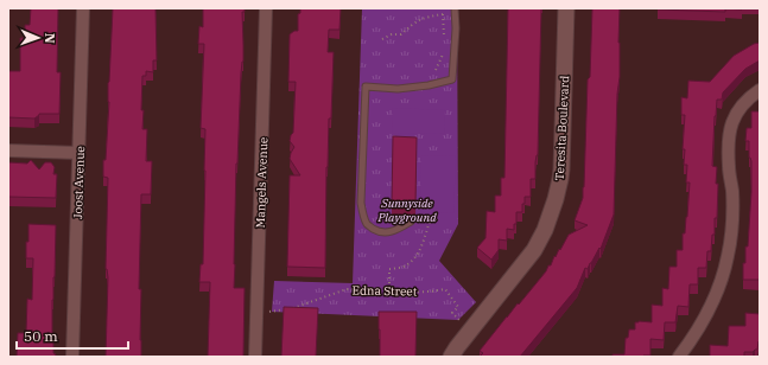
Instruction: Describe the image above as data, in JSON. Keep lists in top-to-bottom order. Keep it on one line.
{"streets":{"street":["Teresita Boulevard","Joost Avenue","Mangels Avenue"],"path":["Edna Street"]},"crossings":[["Mangels Avenue","Edna Street"]],"parks":["Sunnyside Playground"],"scale_bar":"50 m","north":"right"}
